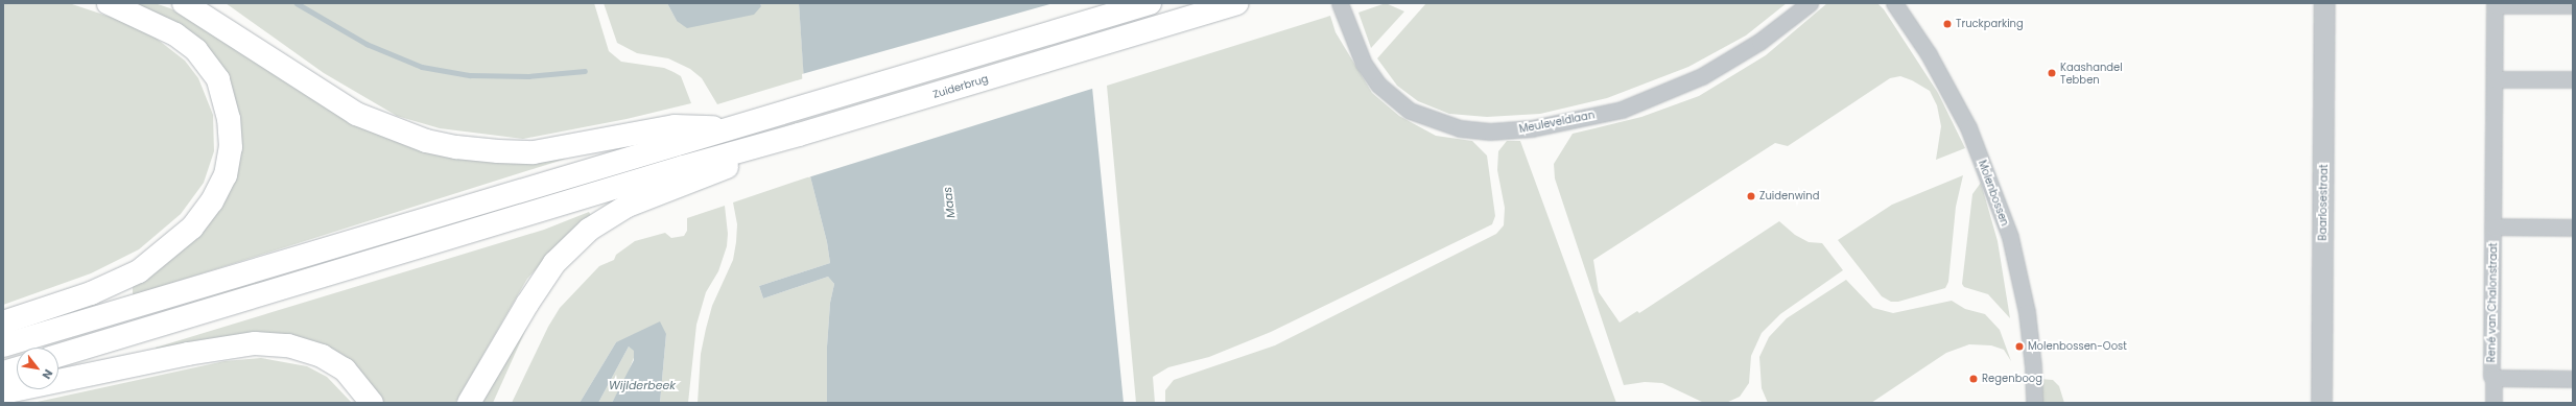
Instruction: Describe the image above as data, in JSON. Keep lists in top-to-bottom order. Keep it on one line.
{"streets":{"highway":["Zuiderbrug"],"street":["Meuleveldlaan","Molenbossen","Baarlosestraat","René van Chalonstraat"]},"water":["Maas","Wijlderbeek"],"places":["Truckparking","Kaashandel Tebben","Zuidenwind","Molenbossen-Oost","Regenboog"],"north":"bottom right"}
